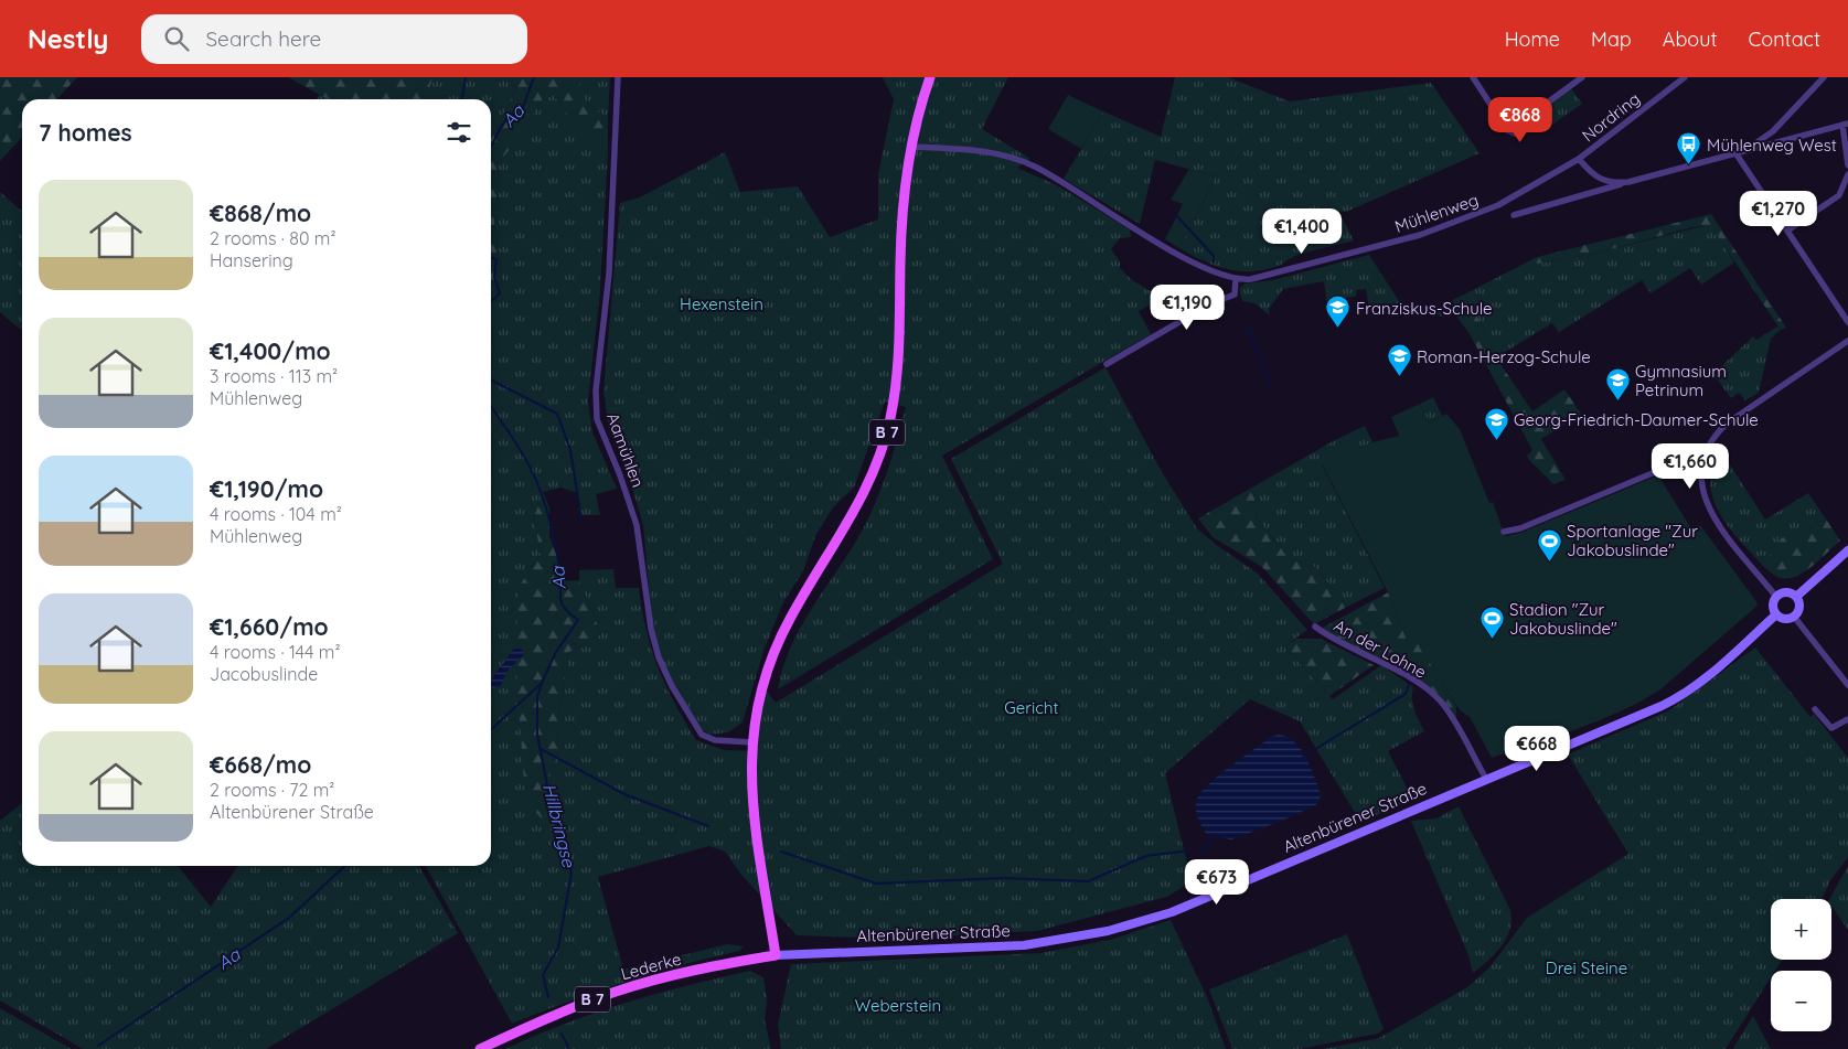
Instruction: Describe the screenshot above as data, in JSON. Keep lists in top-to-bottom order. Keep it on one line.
{"streets":{"main road":["B 7","Lederke"],"street":["Nordring","Mühlenweg","Aamühlen","An der Lohne","Altenbürener Straße"]},"crossings":[["Nordring","Mühlenweg"],["Mühlenweg","B 7"],["B 7","Aamühlen"],["B 7","Altenbürener Straße"],["B 7","Lederke"],["An der Lohne","Altenbürener Straße"],["Altenbürener Straße","Lederke"]],"water":["Aa","Hillbringse"],"parks":["Hexenstein","Gericht","Drei Steine","Weberstein"],"places":{"bus stop":["Mühlenweg West"],"school or university":["Franziskus-Schule","Roman-Herzog-Schule","Gymnasium Petrinum","Georg-Friedrich-Daumer-Schule"],"sports":["Sportanlage \"Zur Jakobuslinde\"","Stadion \"Zur Jakobuslinde\""]},"page":{"header":"Nestly","search":"Search here","nav":["Home","Map","About","Contact"],"price":["€868","€1,270","€1,400","€1,190","€1,660","€668","€673"],"heading":"7 homes","list":[{"name":"€868/mo","note":"2 rooms · 80 m² · Hansering"},{"name":"€1,400/mo","note":"3 rooms · 113 m² · Mühlenweg"},{"name":"€1,190/mo","note":"4 rooms · 104 m² · Mühlenweg"},{"name":"€1,660/mo","note":"4 rooms · 144 m² · Jacobuslinde"},{"name":"€668/mo","note":"2 rooms · 72 m² · Altenbürener Straße"}],"map_buttons":["+","−"]}}
